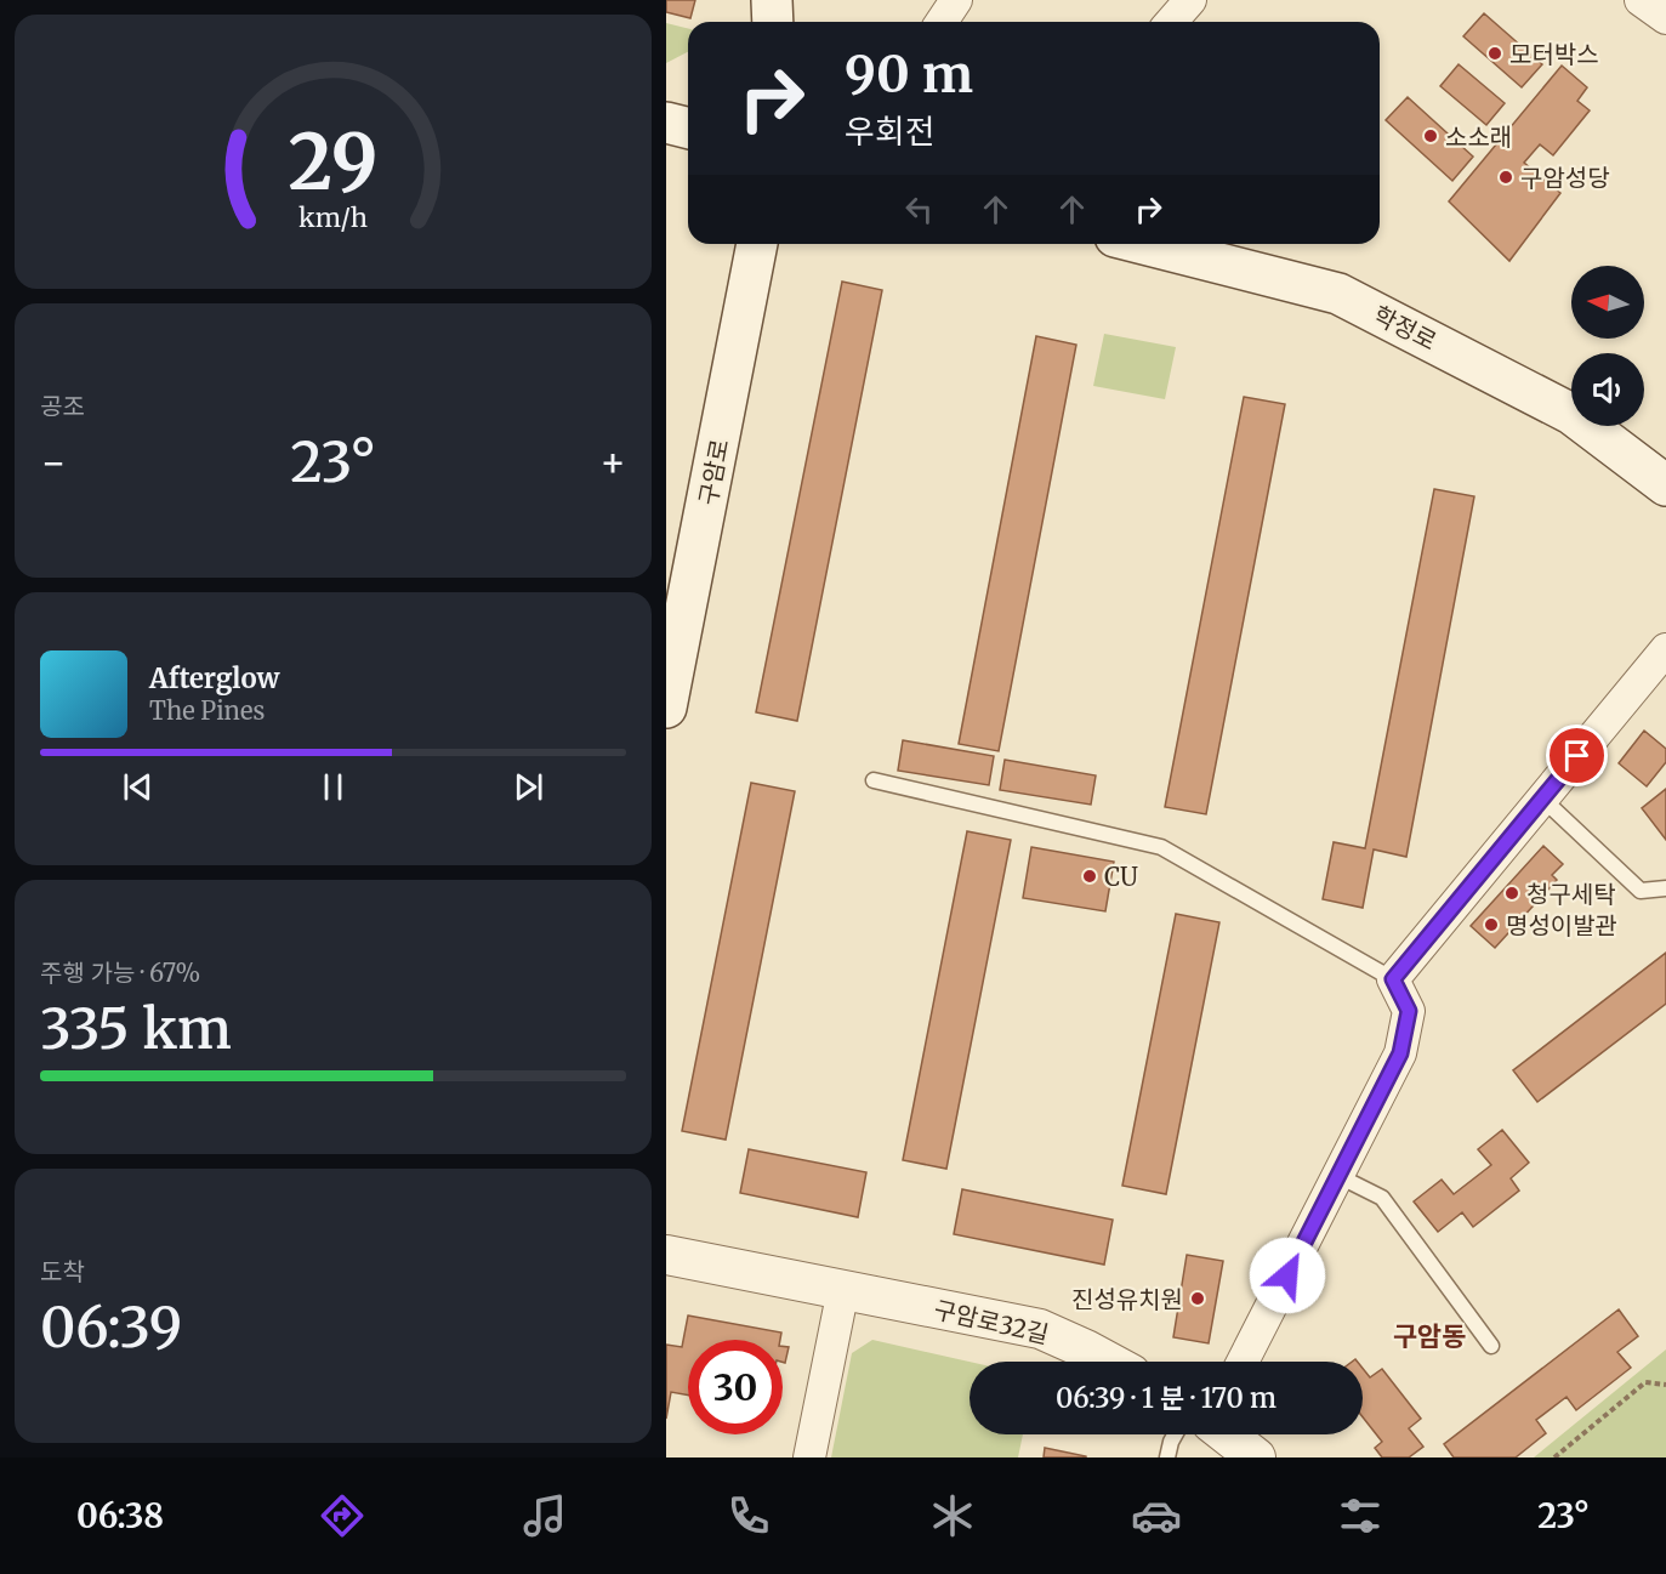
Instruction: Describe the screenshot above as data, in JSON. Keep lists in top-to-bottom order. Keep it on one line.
{"streets":{"main road":["학정로","구암로"],"street":["구암로32길"]},"districts":["구암동"],"places":["모터박스","소소래","구암성당","CU","청구세탁","명성이발관","진성유치원"],"north":"left","page":{"turn":["90 m","우회전"],"tile":["공조",["주행 가능 · 67%","335 km"],["도착","06:39"]],"heat":["−","23°","+"],"song":["Afterglow","The Pines"],"limit":"30","trip":"06:39 · 1 분 · 170 m","tabs":["06:38","23°"],"gauge":["29","km/h"]}}
